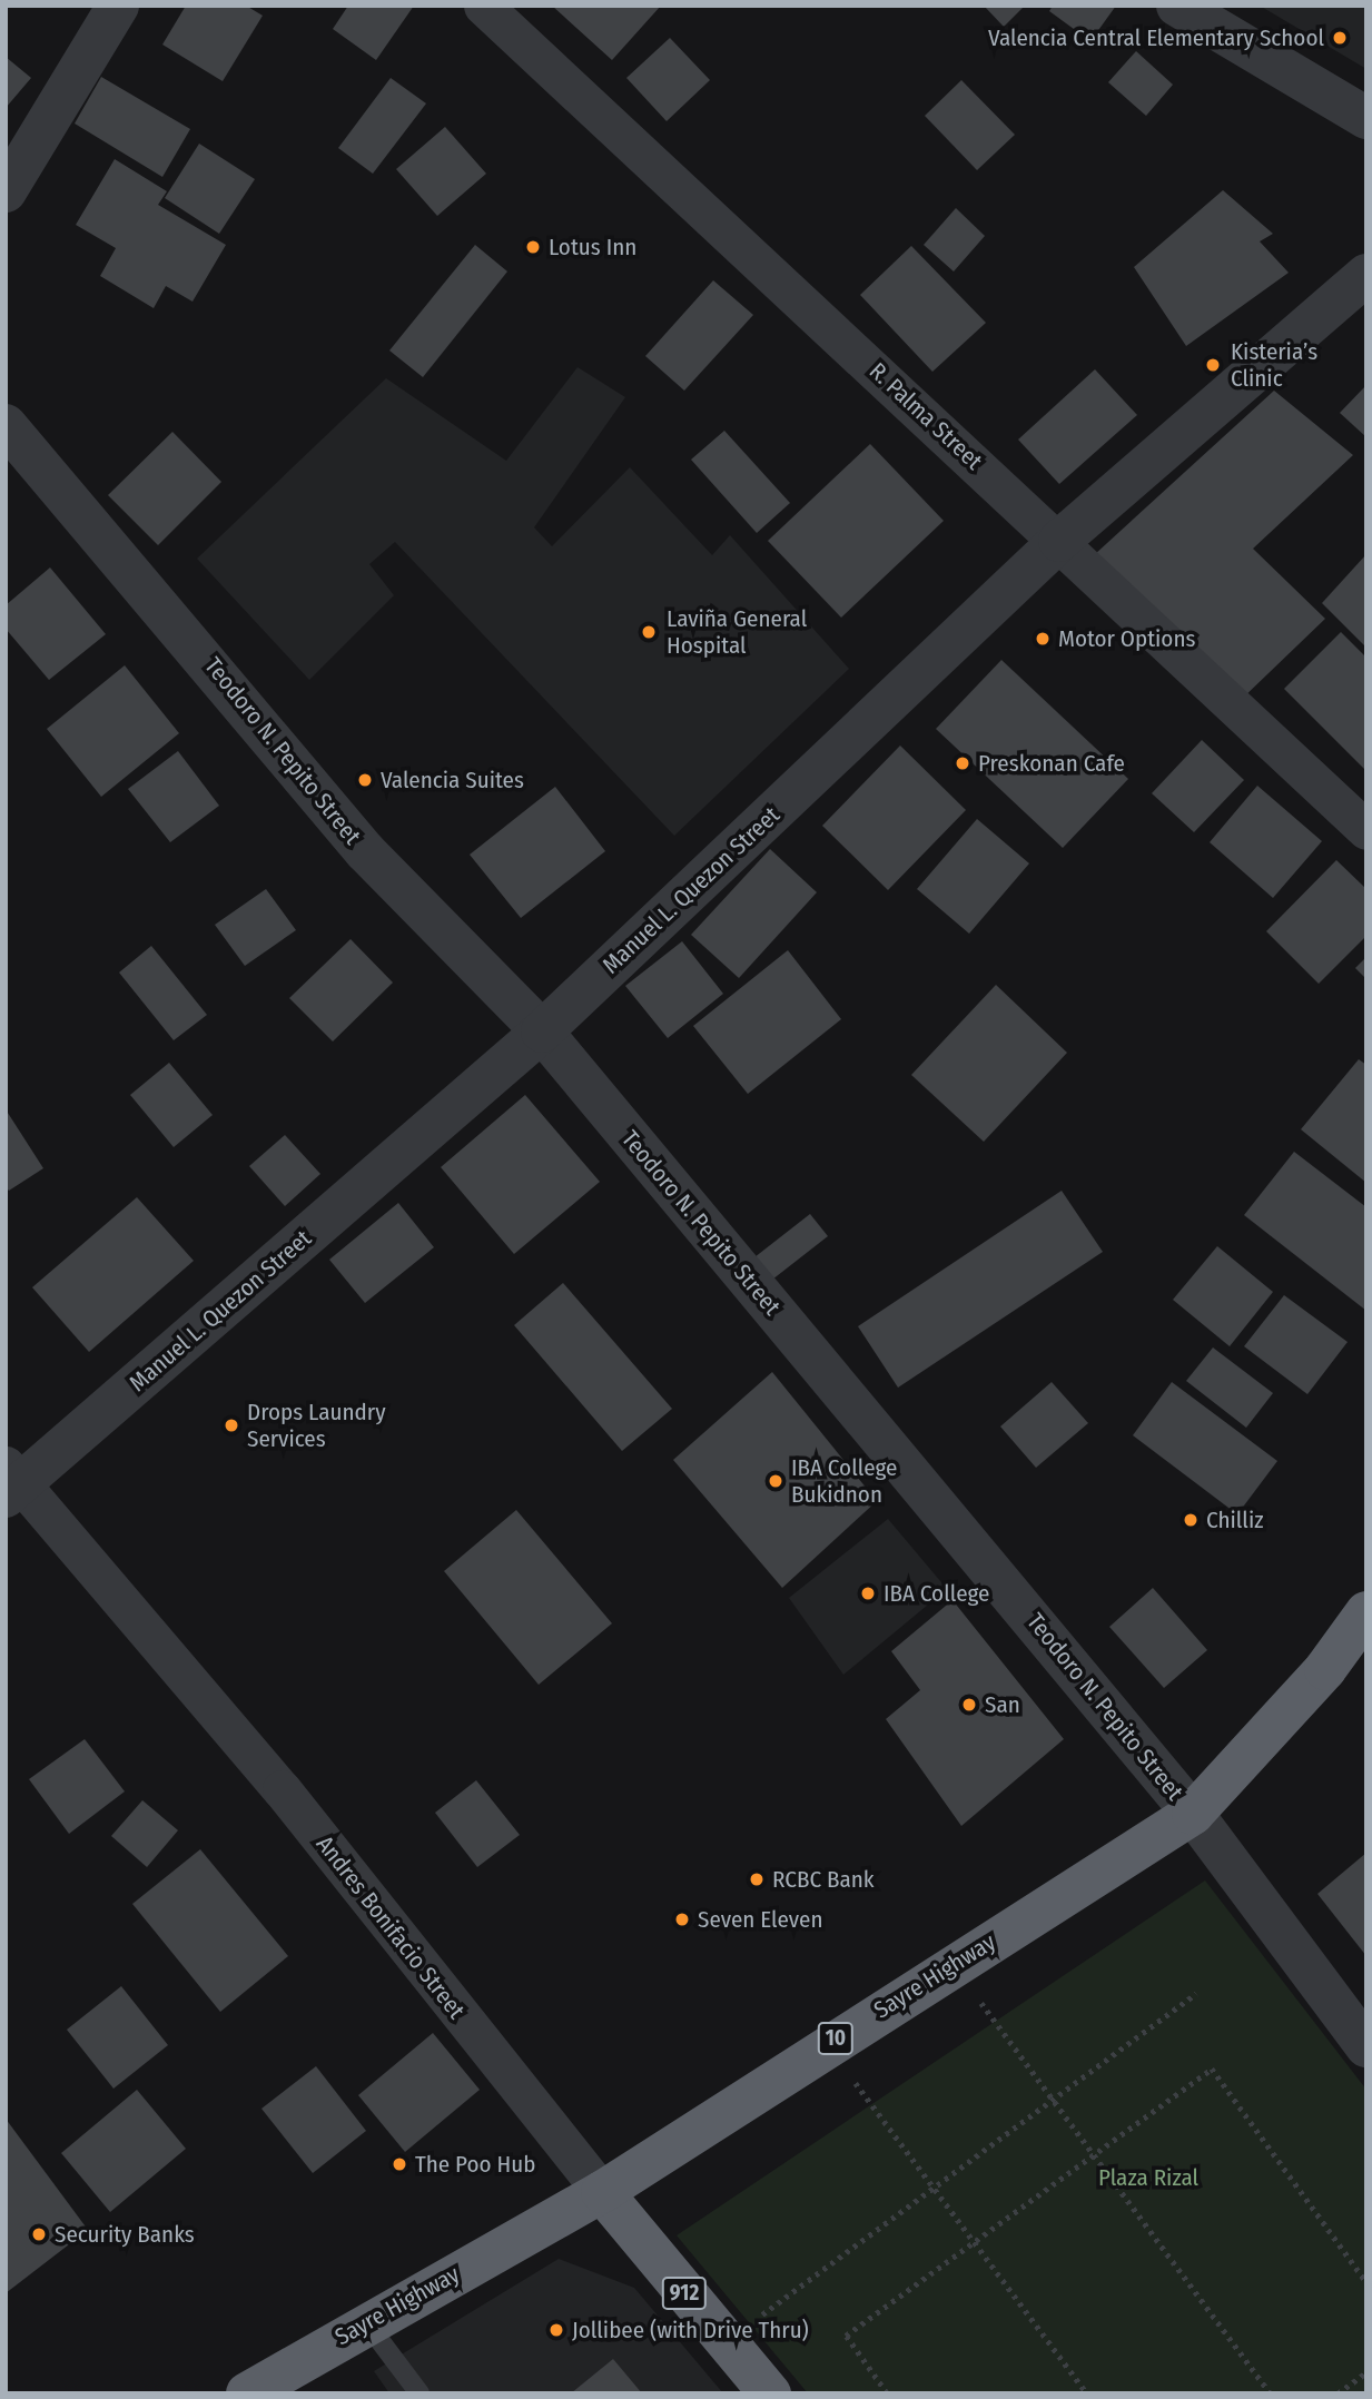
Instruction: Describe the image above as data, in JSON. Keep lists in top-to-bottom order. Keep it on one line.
{"streets":{"highway":["Andres Bonifacio Street","Sayre Highway","10","912"],"street":["R. Palma Street","Teodoro N. Pepito Street","Manuel L. Quezon Street"]},"crossings":[["R. Palma Street","Manuel L. Quezon Street"],["Teodoro N. Pepito Street","Manuel L. Quezon Street"],["Teodoro N. Pepito Street","Sayre Highway"],["Manuel L. Quezon Street","Andres Bonifacio Street"],["Andres Bonifacio Street","Sayre Highway"]],"parks":["Plaza Rizal"],"places":["Valencia Central Elementary School","Lotus Inn","Kisteria’s Clinic","Laviña General Hospital","Motor Options","Preskonan Cafe","Valencia Suites","Drops Laundry Services","IBA College Bukidnon","Chilliz","IBA College","San","RCBC Bank","Seven Eleven","The Poo Hub","Security Banks","Jollibee (with Drive Thru)"]}
